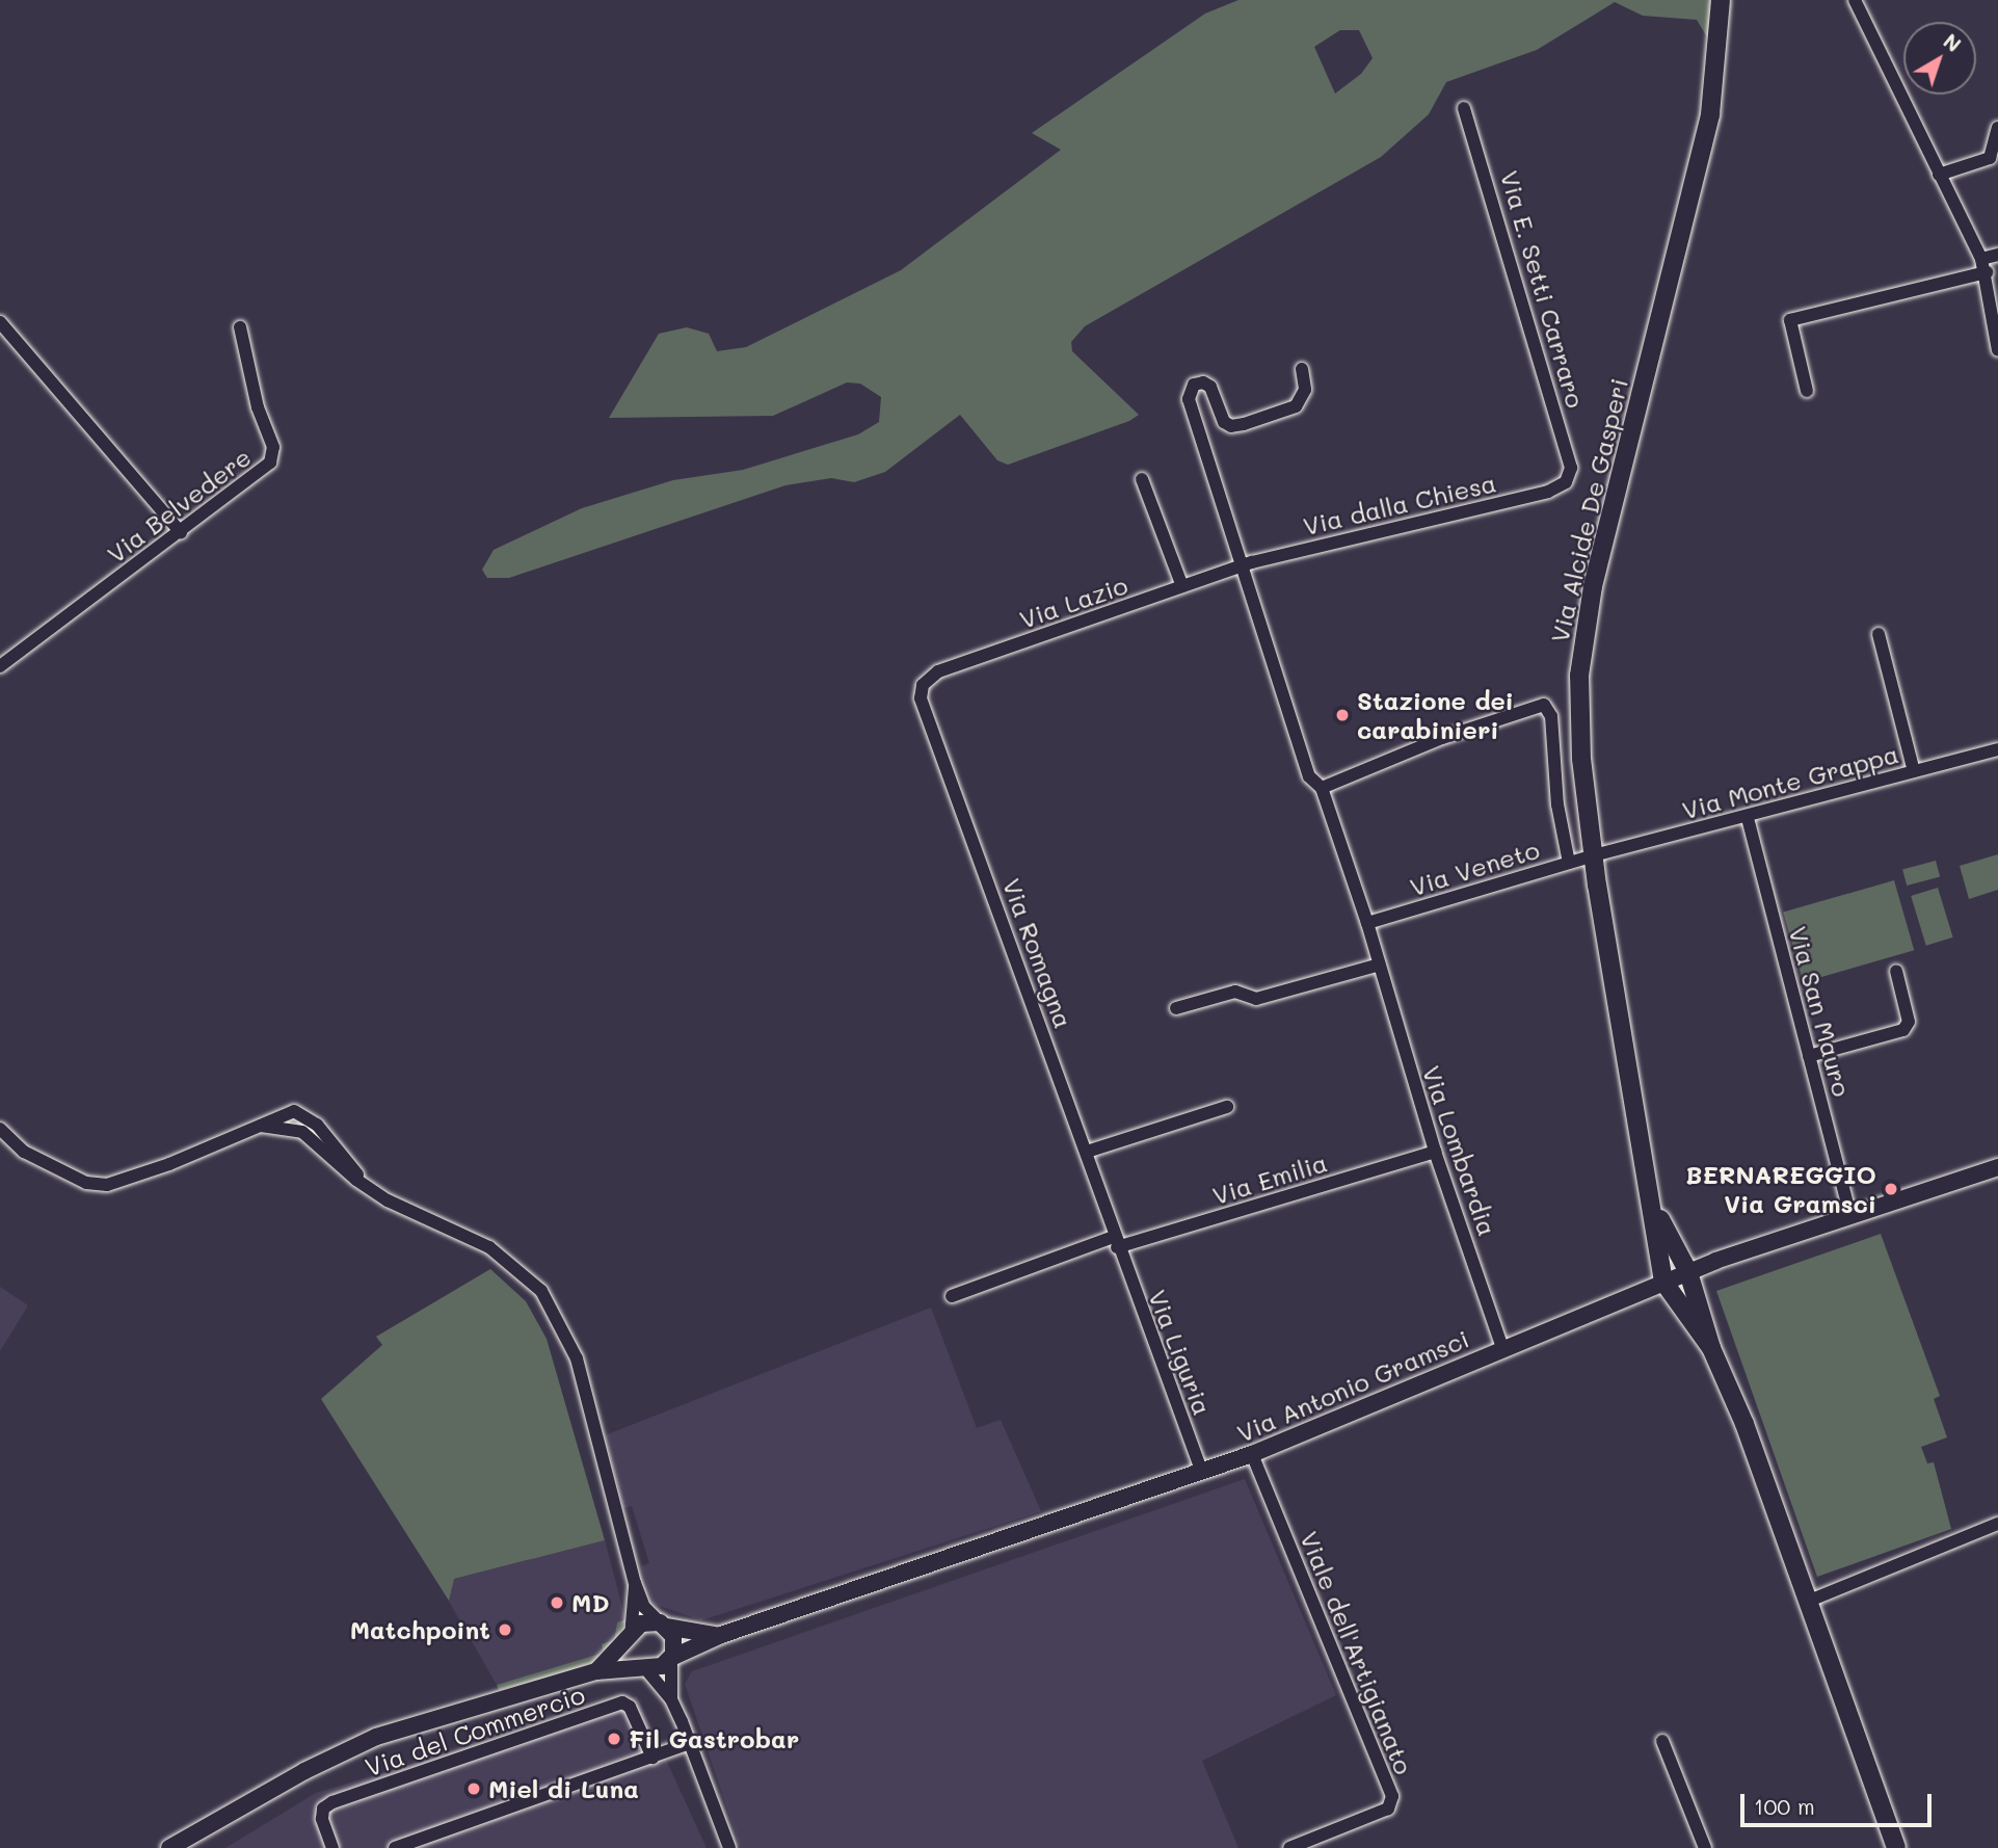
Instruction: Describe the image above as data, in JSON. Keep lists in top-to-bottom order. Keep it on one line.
{"streets":{"main road":["Via Alcide De Gasperi"],"street":["Via E. Setti Carraro","Via dalla Chiesa","Via Belvedere","Via Lazio","Via Monte Grappa","Via Veneto","Via Romagna","Via San Mauro","Via Lombardia","Via Emilia","Via Liguria","Via Antonio Gramsci","Viale dell'Artigianato","Via del Commercio"]},"crossings":[["Via E. Setti Carraro","Via dalla Chiesa"],["Via dalla Chiesa","Via Lazio"],["Via dalla Chiesa","Via Lombardia"],["Via Alcide De Gasperi","Via Monte Grappa"],["Via Alcide De Gasperi","Via Veneto"],["Via Alcide De Gasperi","Via Antonio Gramsci"],["Via Lazio","Via Romagna"],["Via Lazio","Via Lombardia"],["Via Monte Grappa","Via Veneto"],["Via Monte Grappa","Via San Mauro"],["Via Veneto","Via Lombardia"],["Via Romagna","Via Emilia"],["Via Romagna","Via Liguria"],["Via San Mauro","Via Antonio Gramsci"],["Via Lombardia","Via Emilia"],["Via Lombardia","Via Antonio Gramsci"],["Via Emilia","Via Liguria"],["Via Liguria","Via Antonio Gramsci"],["Via Antonio Gramsci","Viale dell'Artigianato"]],"places":["Stazione dei carabinieri","BERNAREGGIO Via Gramsci","MD","Matchpoint","Fil Gastrobar","Miel di Luna"],"scale_bar":"100 m","north":"top right"}
